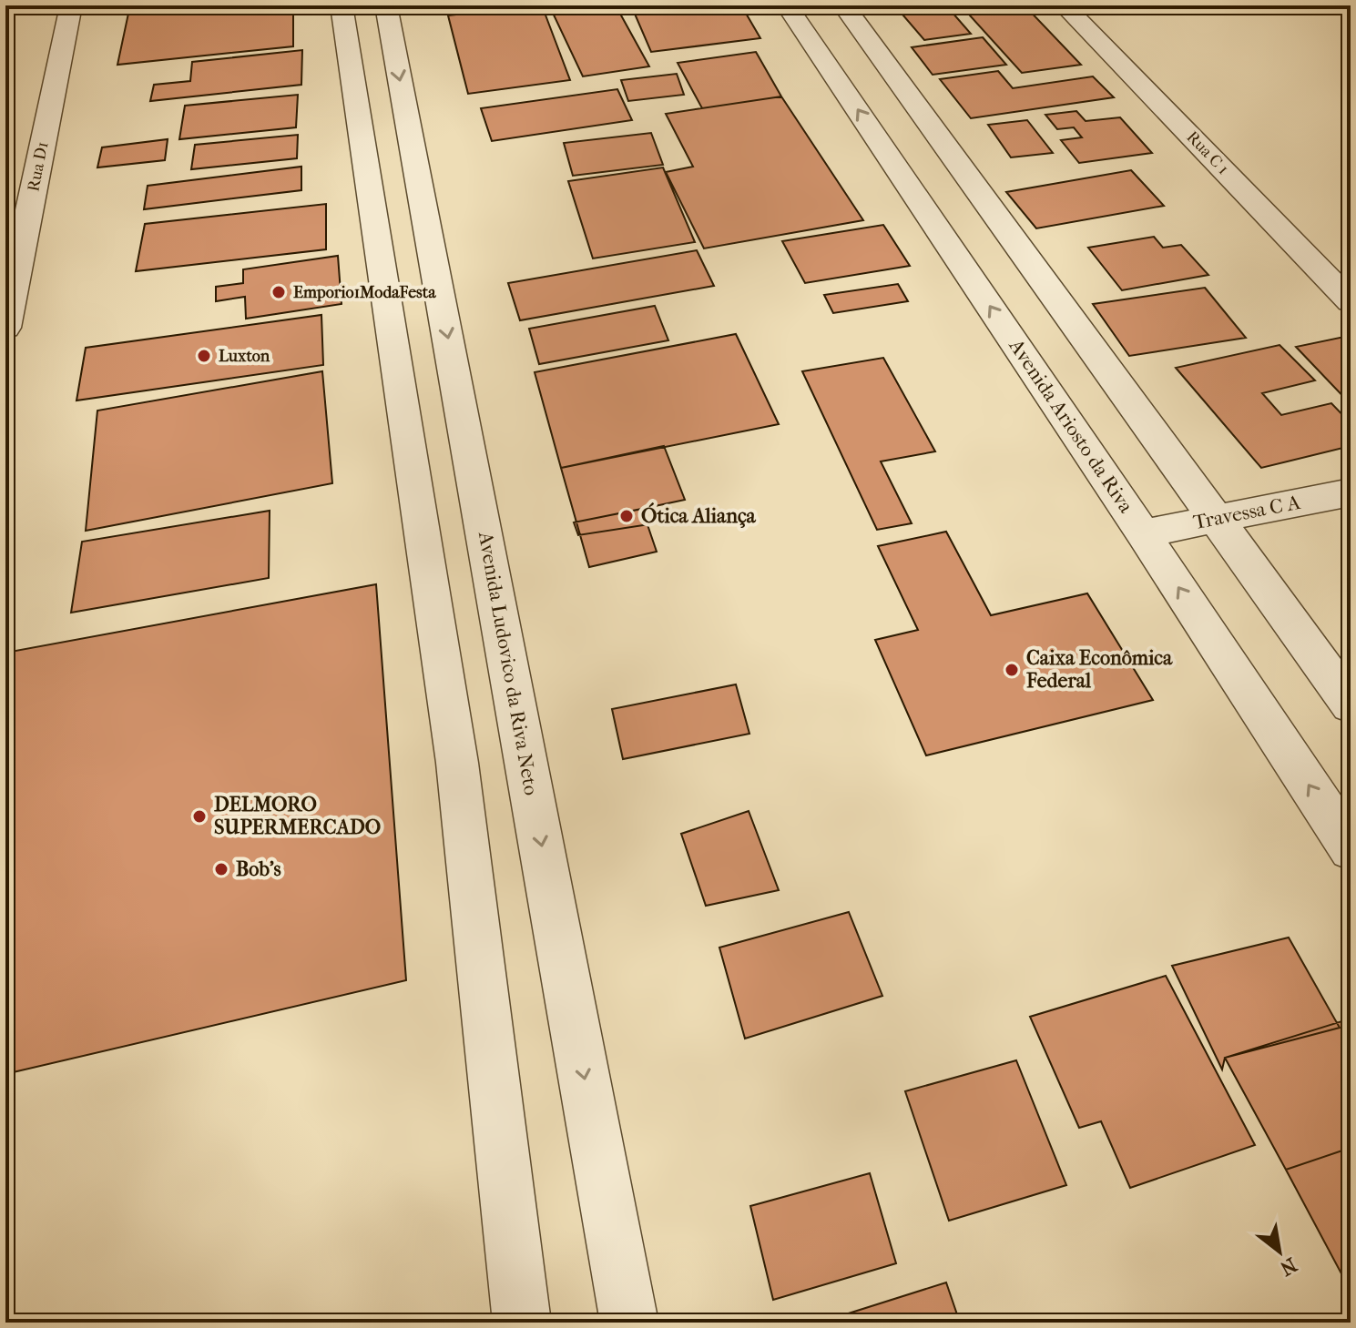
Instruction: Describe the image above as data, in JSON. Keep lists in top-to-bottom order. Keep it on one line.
{"streets":{"street":["Rua C 1","Rua D1","Avenida Ariosto da Riva","Travessa C A","Avenida Ludovico da Riva Neto"]},"crossings":[["Avenida Ariosto da Riva","Travessa C A"]],"places":["Emporio1ModaFesta","Luxton","Ótica Aliança","Caixa Econômica Federal","DELMORO SUPERMERCADO","Bob's"],"north":"bottom right"}
